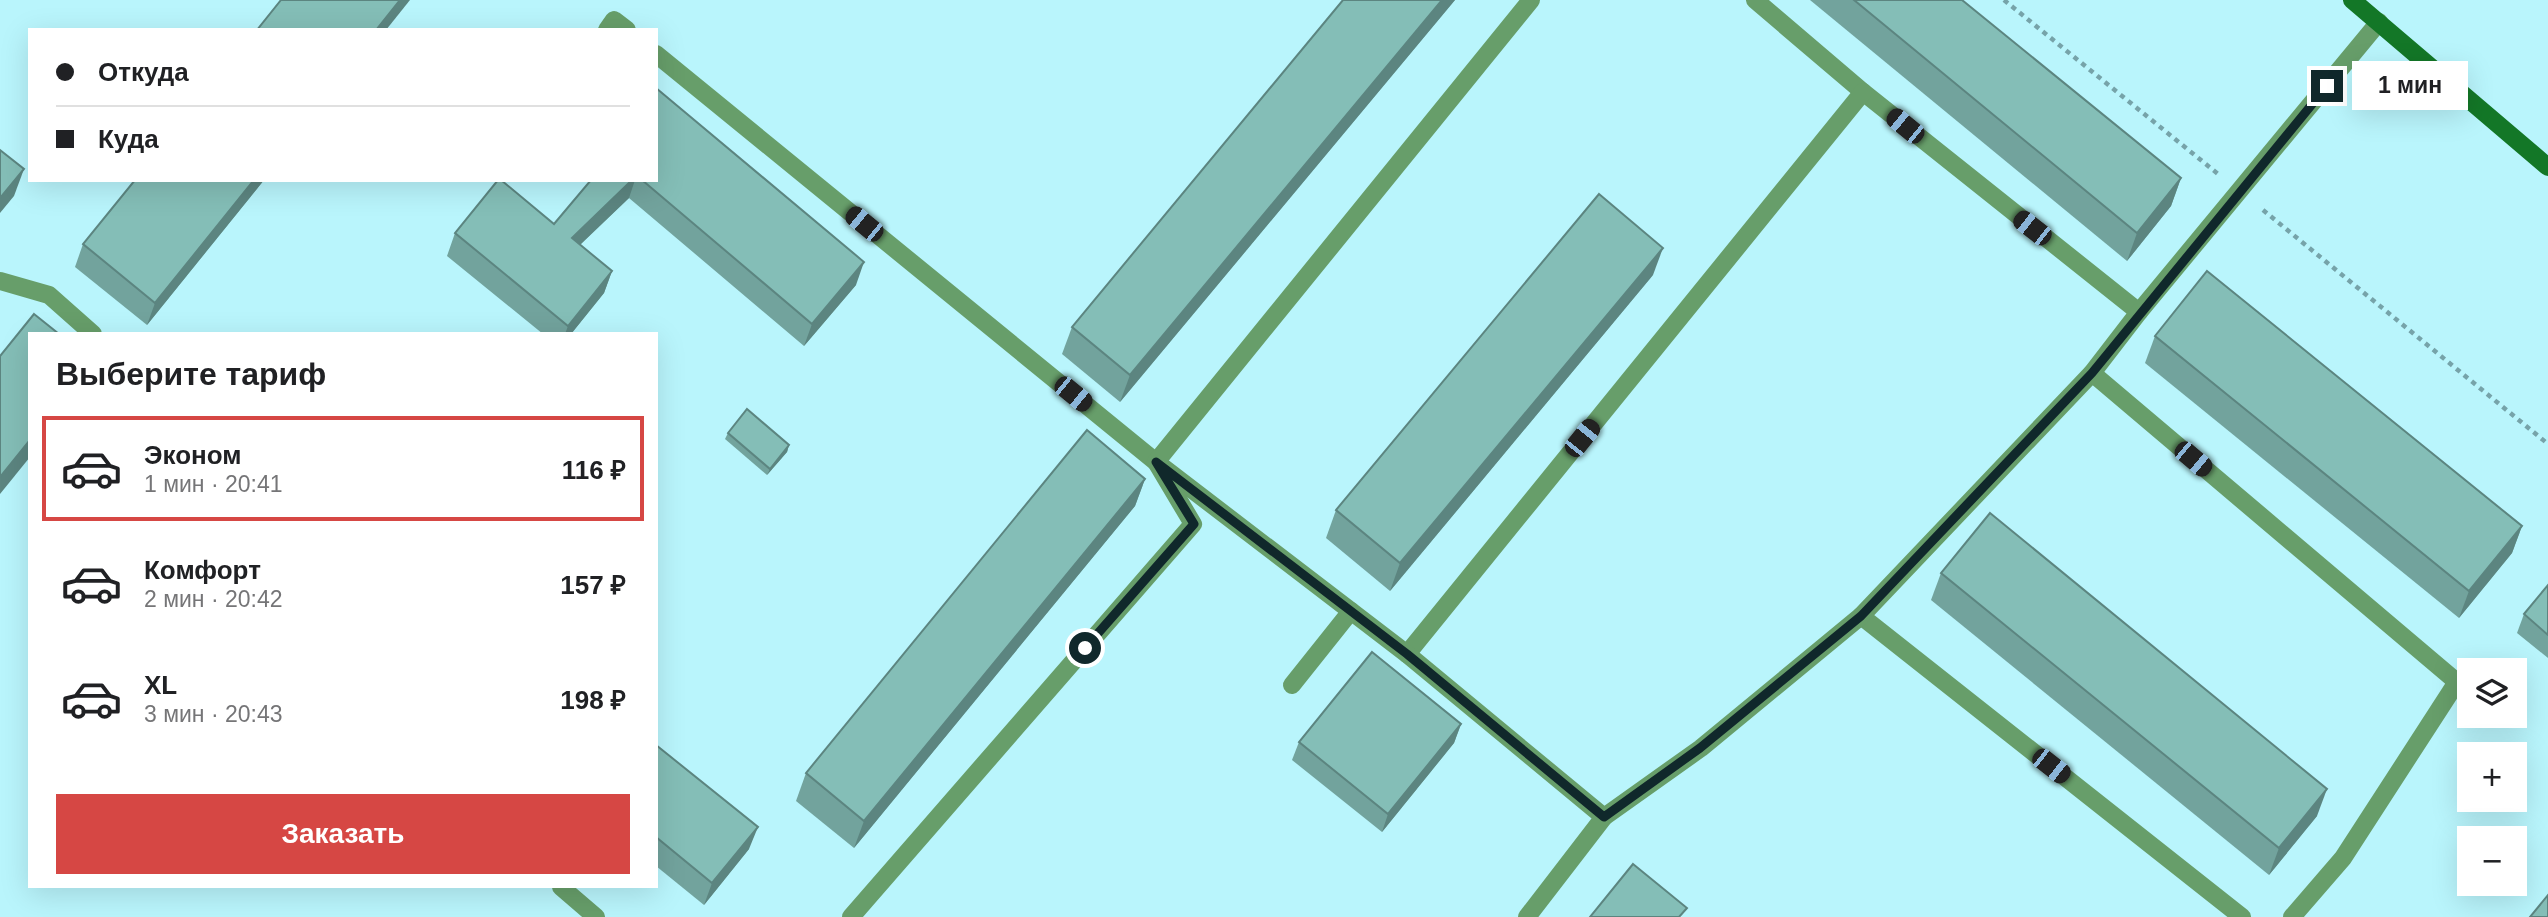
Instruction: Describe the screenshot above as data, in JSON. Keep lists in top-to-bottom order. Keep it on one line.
{"page":{"banner":["Откуда","Куда"],"bubble":"1 мин","heading":"Выберите тариф","list":[{"name":"Эконом","note":"1 мин · 20:41","value":"116 ₽"},{"name":"Комфорт","note":"2 мин · 20:42","value":"157 ₽"},{"name":"XL","note":"3 мин · 20:43","value":"198 ₽"}],"map_buttons":["+","−"],"buttons":"Заказать"}}
